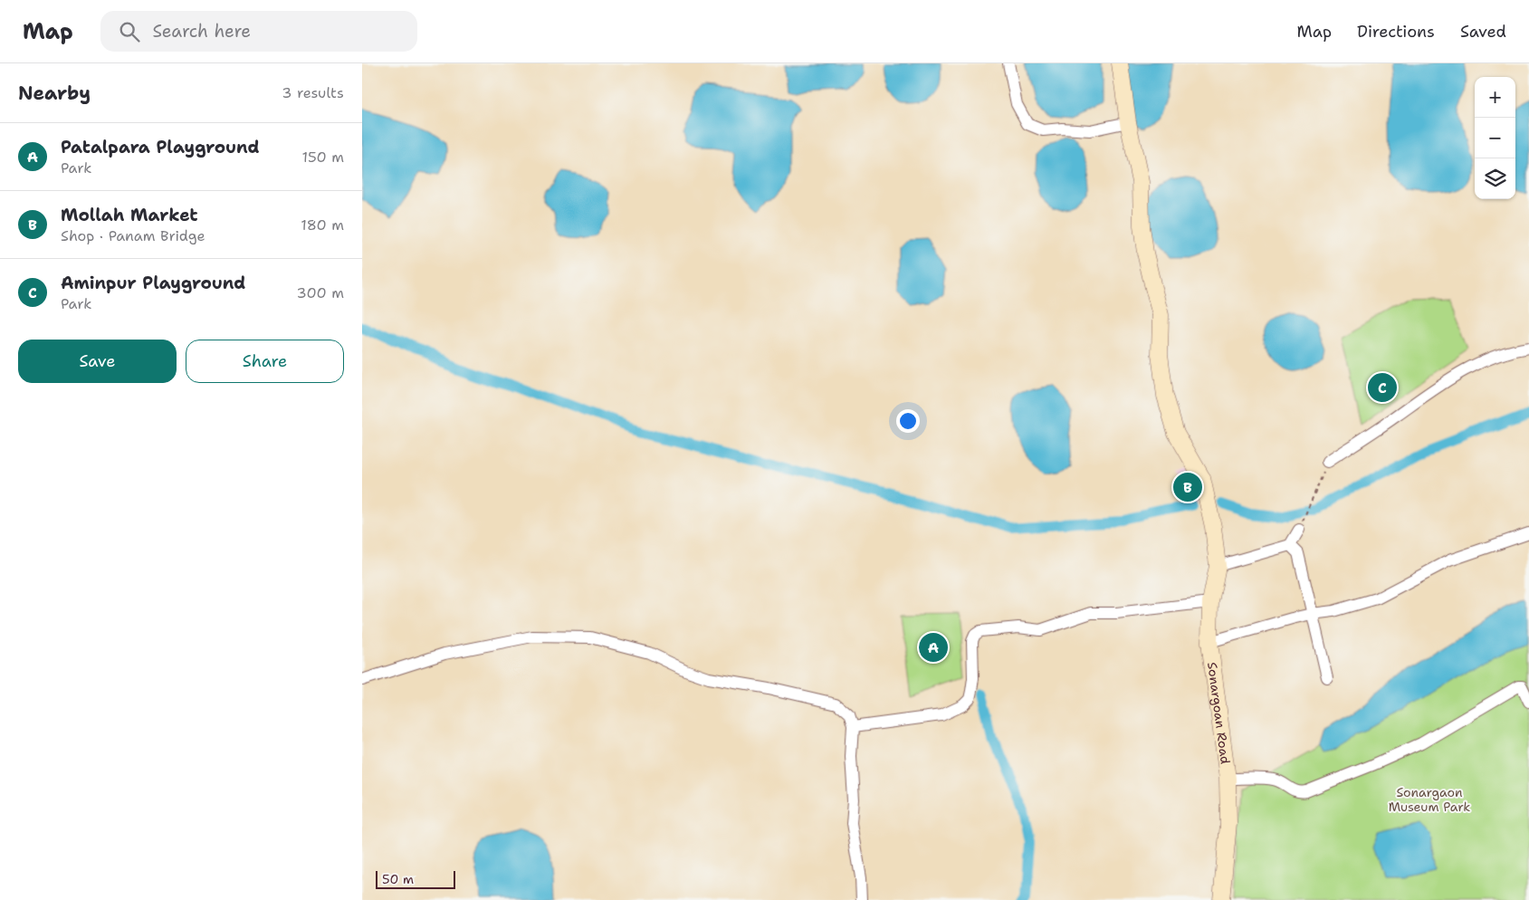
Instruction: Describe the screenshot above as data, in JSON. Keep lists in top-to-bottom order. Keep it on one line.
{"streets":{"street":["Sonargoan Road"]},"parks":["Sonargaon Museum Park"],"scale_bar":"50 m","page":{"header":"Map","search":"Search here","nav":["Map","Directions","Saved"],"heading":["Nearby","3 results"],"map_buttons":["+","−"],"list":[{"mark":"A","name":"Patalpara Playground","note":"Park","value":"150 m"},{"mark":"B","name":"Mollah Market","note":"Shop · Panam Bridge","value":"180 m"},{"mark":"C","name":"Aminpur Playground","note":"Park","value":"300 m"}],"buttons":["Save","Share"],"pins":["C","B","A"],"scale":"50 m"}}
